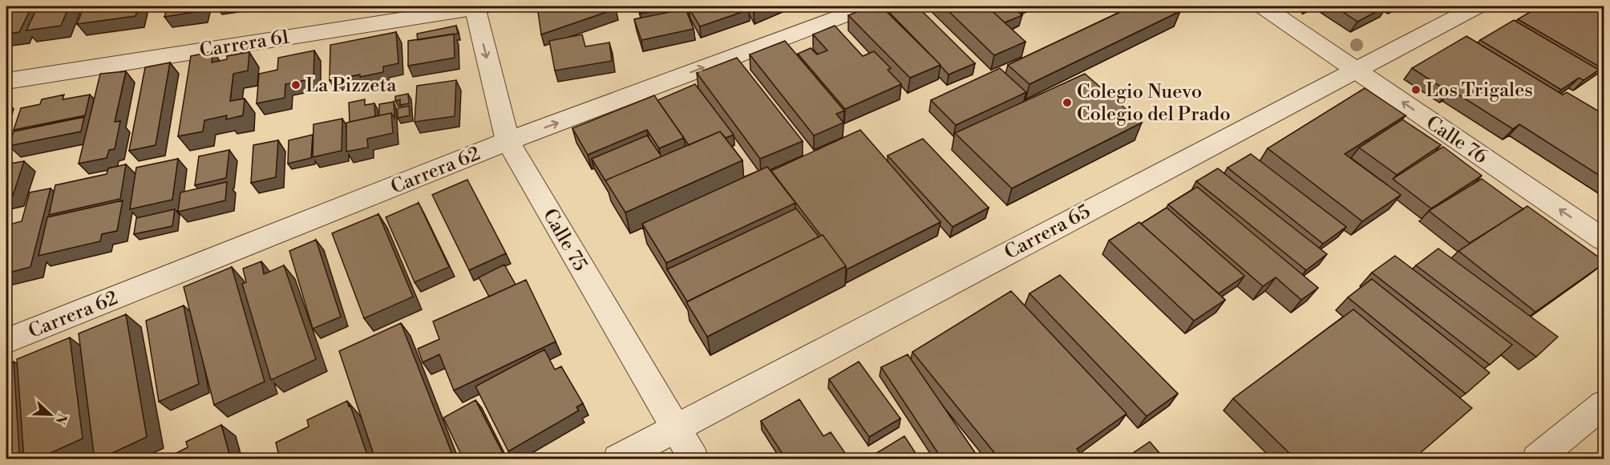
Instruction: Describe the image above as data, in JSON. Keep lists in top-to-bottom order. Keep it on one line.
{"streets":{"street":["Carrera 61","Calle 76","Carrera 62","Carrera 65","Calle 75"]},"crossings":[["Carrera 61","Calle 75"],["Calle 76","Carrera 65"],["Carrera 62","Calle 75"],["Carrera 65","Calle 75"]],"one_way":["Calle 76","Carrera 62"],"places":["La Pizzeta","Los Trigales","Colegio Nuevo Colegio del Prado"],"north":"right"}
